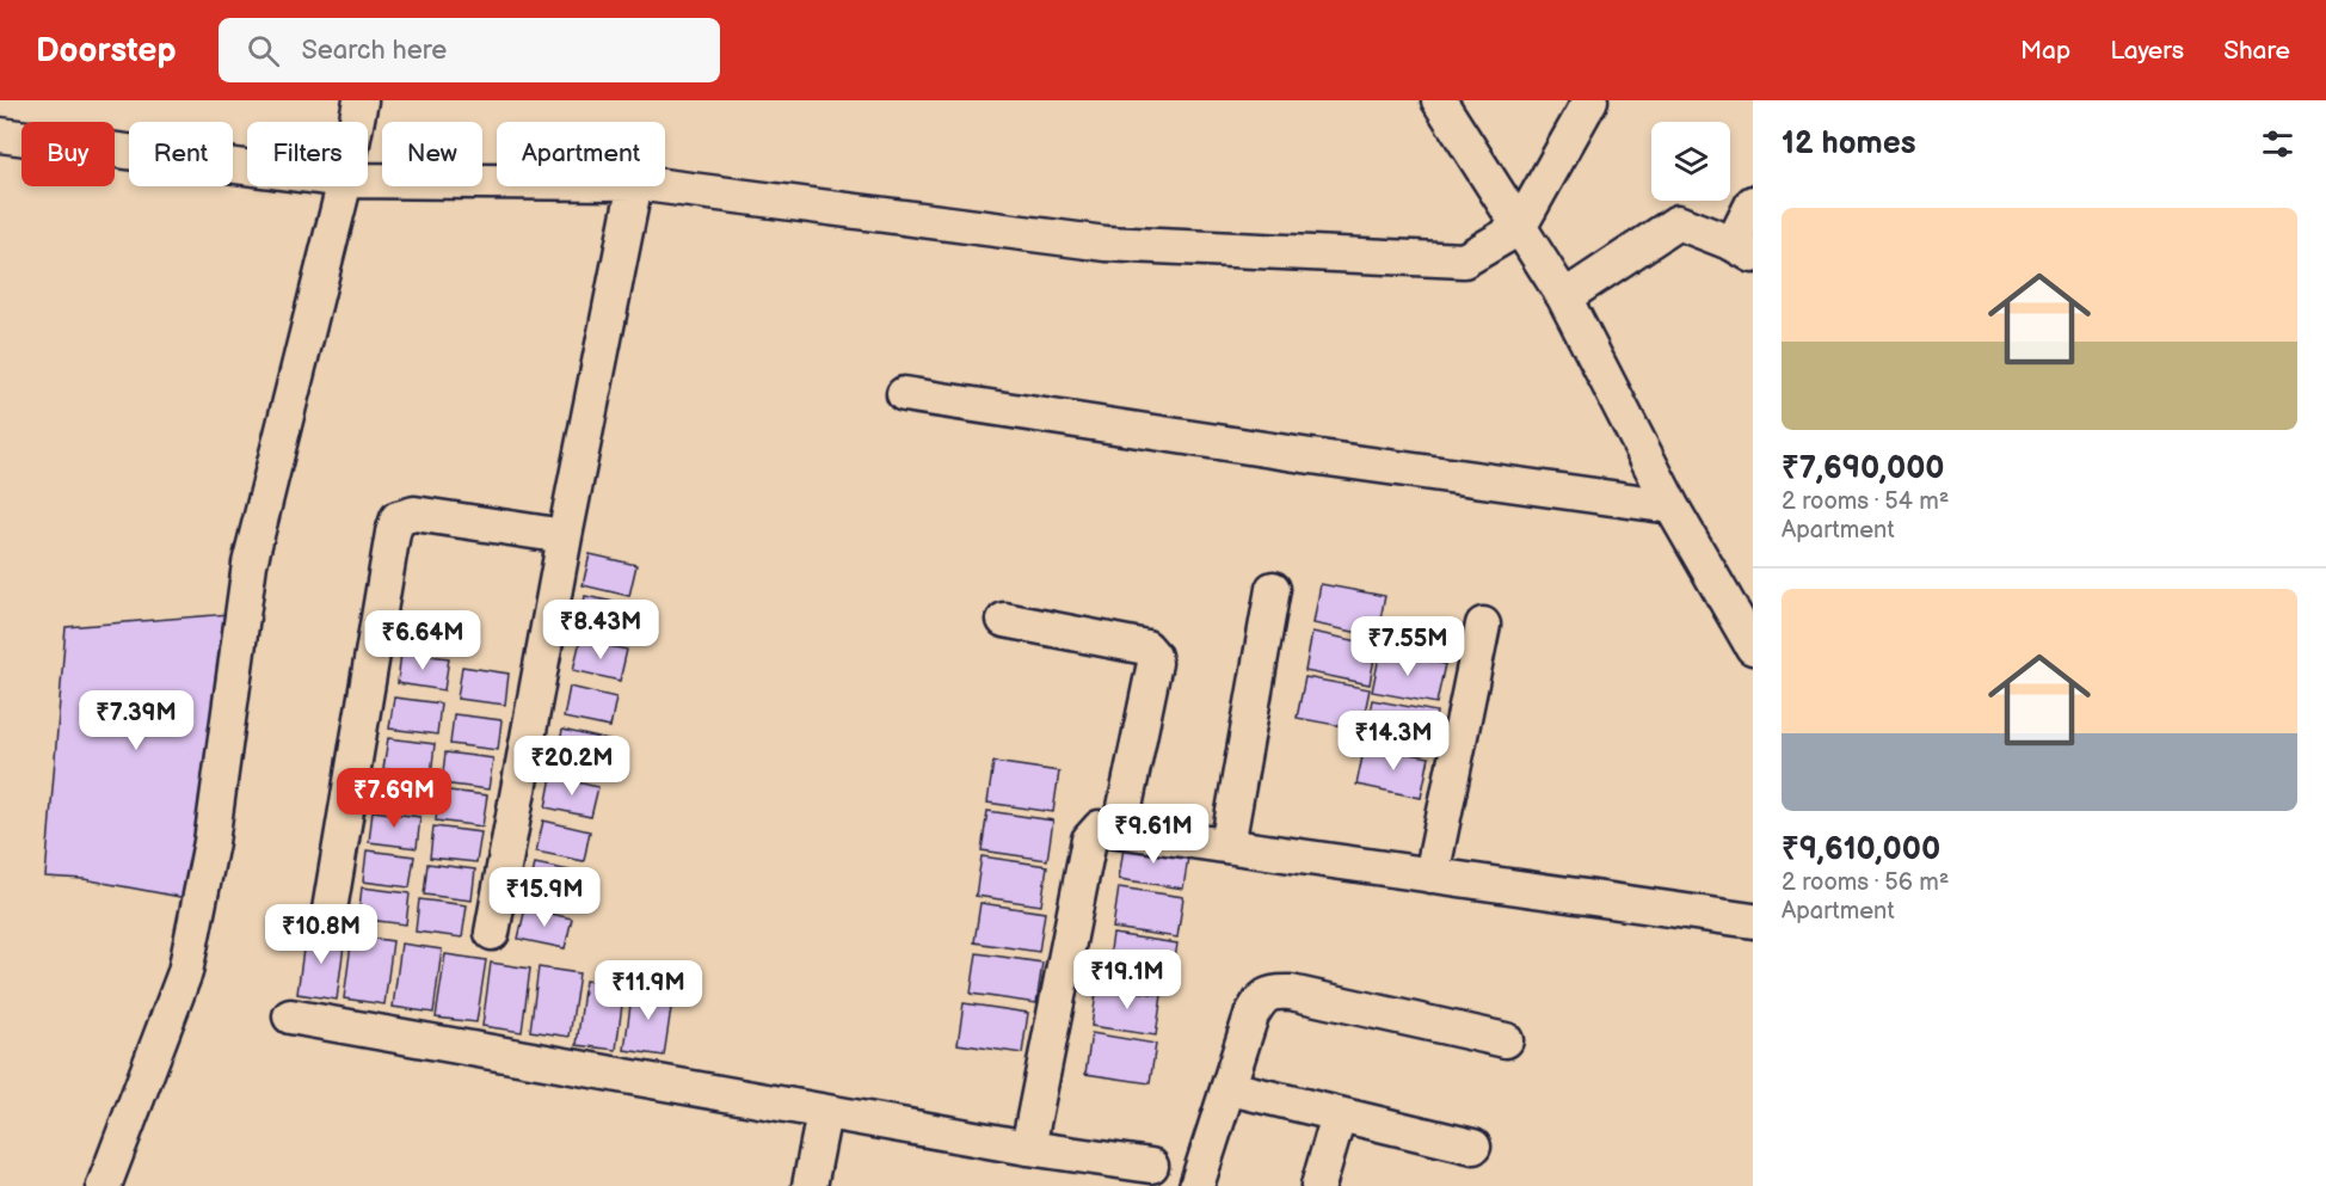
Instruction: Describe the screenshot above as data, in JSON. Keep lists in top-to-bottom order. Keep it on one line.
{"page":{"header":"Doorstep","search":"Search here","nav":["Map","Layers","Share"],"heading":"12 homes","chip":["Buy","Rent","Filters","New","Apartment"],"list":[{"name":"₹7,690,000","note":"2 rooms · 54 m² · Apartment"},{"name":"₹9,610,000","note":"2 rooms · 56 m² · Apartment"}],"price":["₹8.43M","₹6.64M","₹7.55M","₹7.39M","₹14.3M","₹20.2M","₹7.69M","₹9.61M","₹15.9M","₹10.8M","₹19.1M","₹11.9M"]}}
